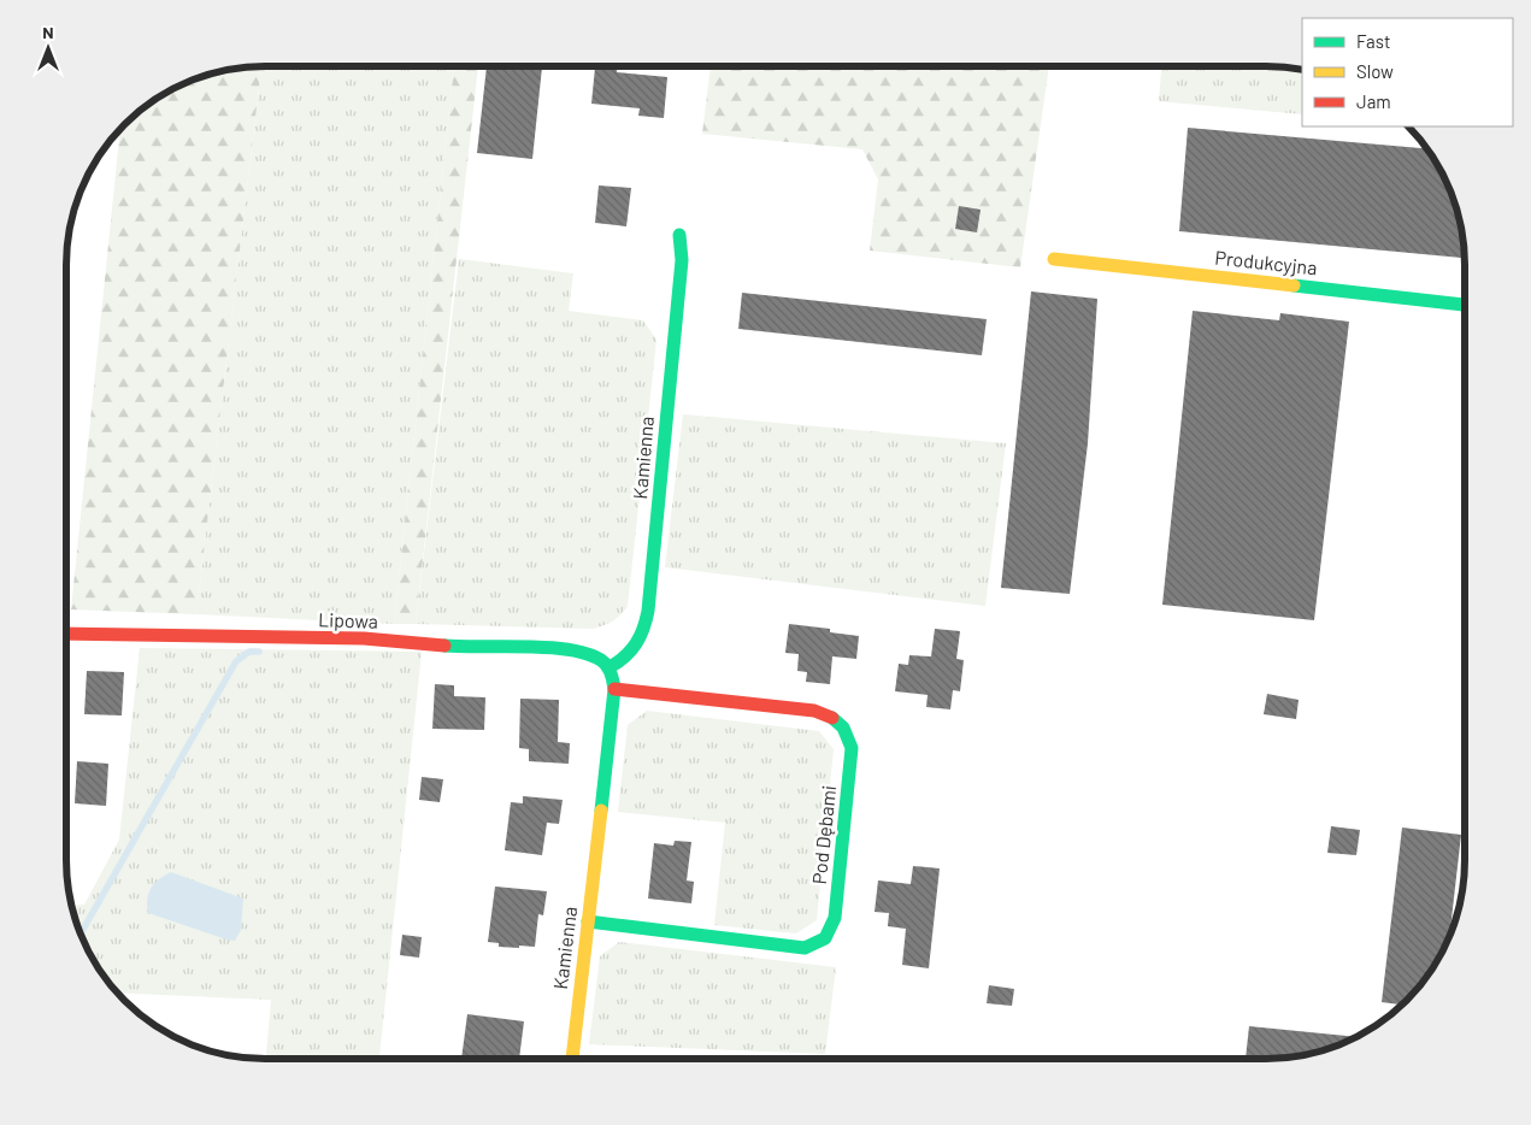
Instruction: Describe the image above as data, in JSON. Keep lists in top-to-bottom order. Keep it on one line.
{"streets":{"street":["Produkcyjna","Kamienna","Lipowa","Pod Dębami"]},"crossings":[["Kamienna","Lipowa"],["Kamienna","Pod Dębami"]],"legend":["Fast","Slow","Jam"],"north":"top"}
